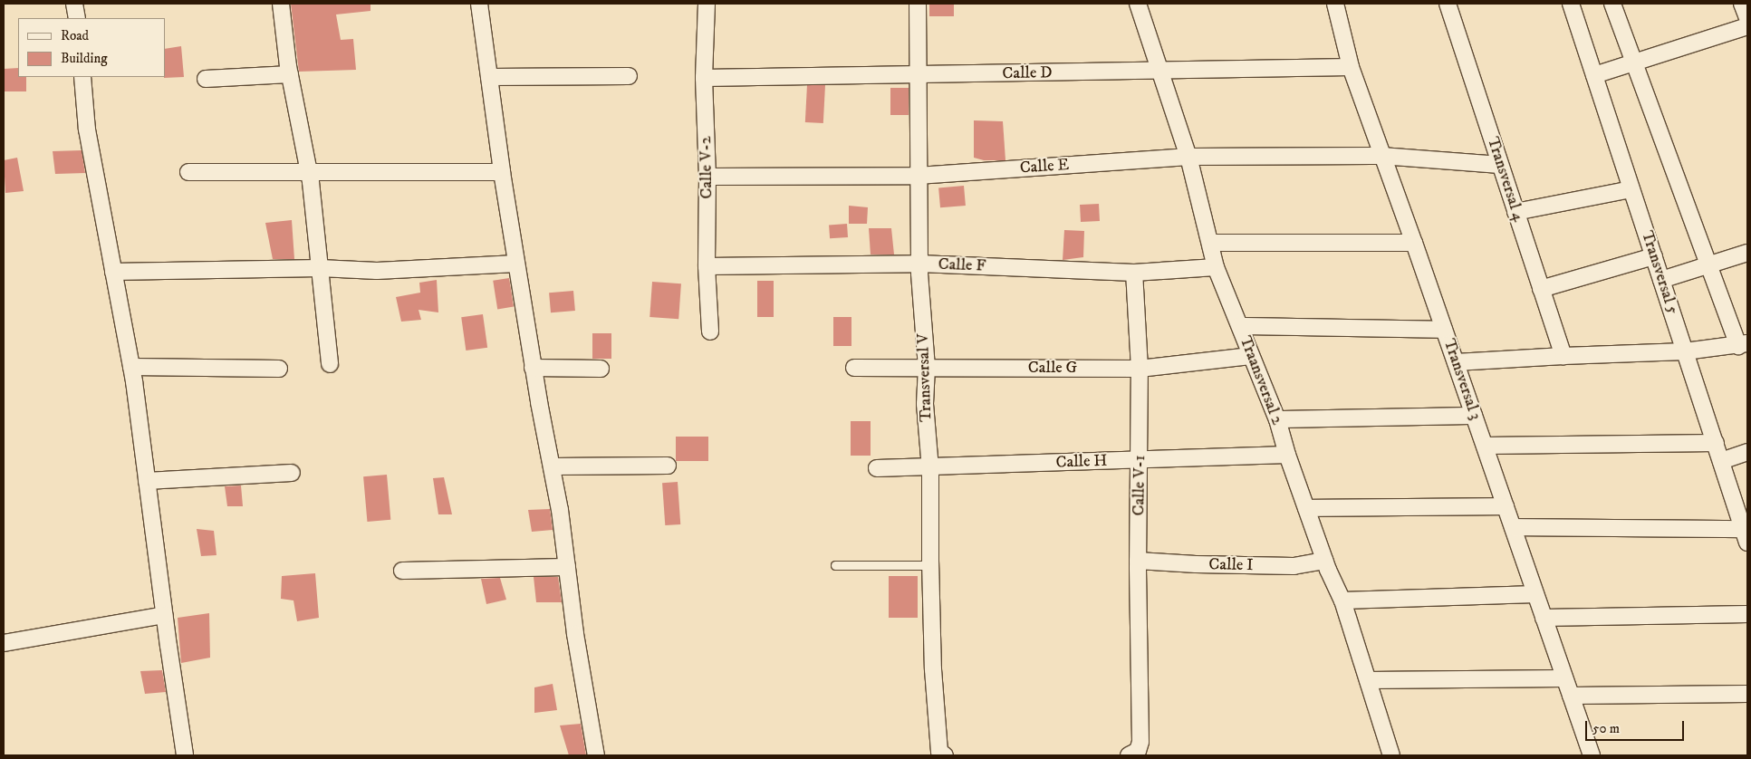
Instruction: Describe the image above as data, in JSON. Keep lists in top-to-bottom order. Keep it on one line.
{"streets":{"street":["Calle D","Calle E","Calle V-2","Transversal 4","Calle F","Transversal 5","Calle G","Transversal V","Transversal 3","Traansversal 2","Calle H","Calle V-1","Calle I"]},"crossings":[["Calle D","Calle V-2"],["Calle D","Transversal V"],["Calle D","Transversal 3"],["Calle D","Traansversal 2"],["Calle E","Calle V-2"],["Calle E","Transversal 4"],["Calle E","Transversal V"],["Calle E","Transversal 3"],["Calle E","Traansversal 2"],["Calle V-2","Calle F"],["Calle F","Transversal V"],["Calle F","Traansversal 2"],["Calle F","Calle V-1"],["Calle G","Transversal V"],["Calle G","Traansversal 2"],["Calle G","Calle V-1"],["Transversal V","Calle H"],["Traansversal 2","Calle H"],["Traansversal 2","Calle I"],["Calle H","Calle V-1"],["Calle V-1","Calle I"]],"legend":["Road","Building"],"scale_bar":"50 m"}
